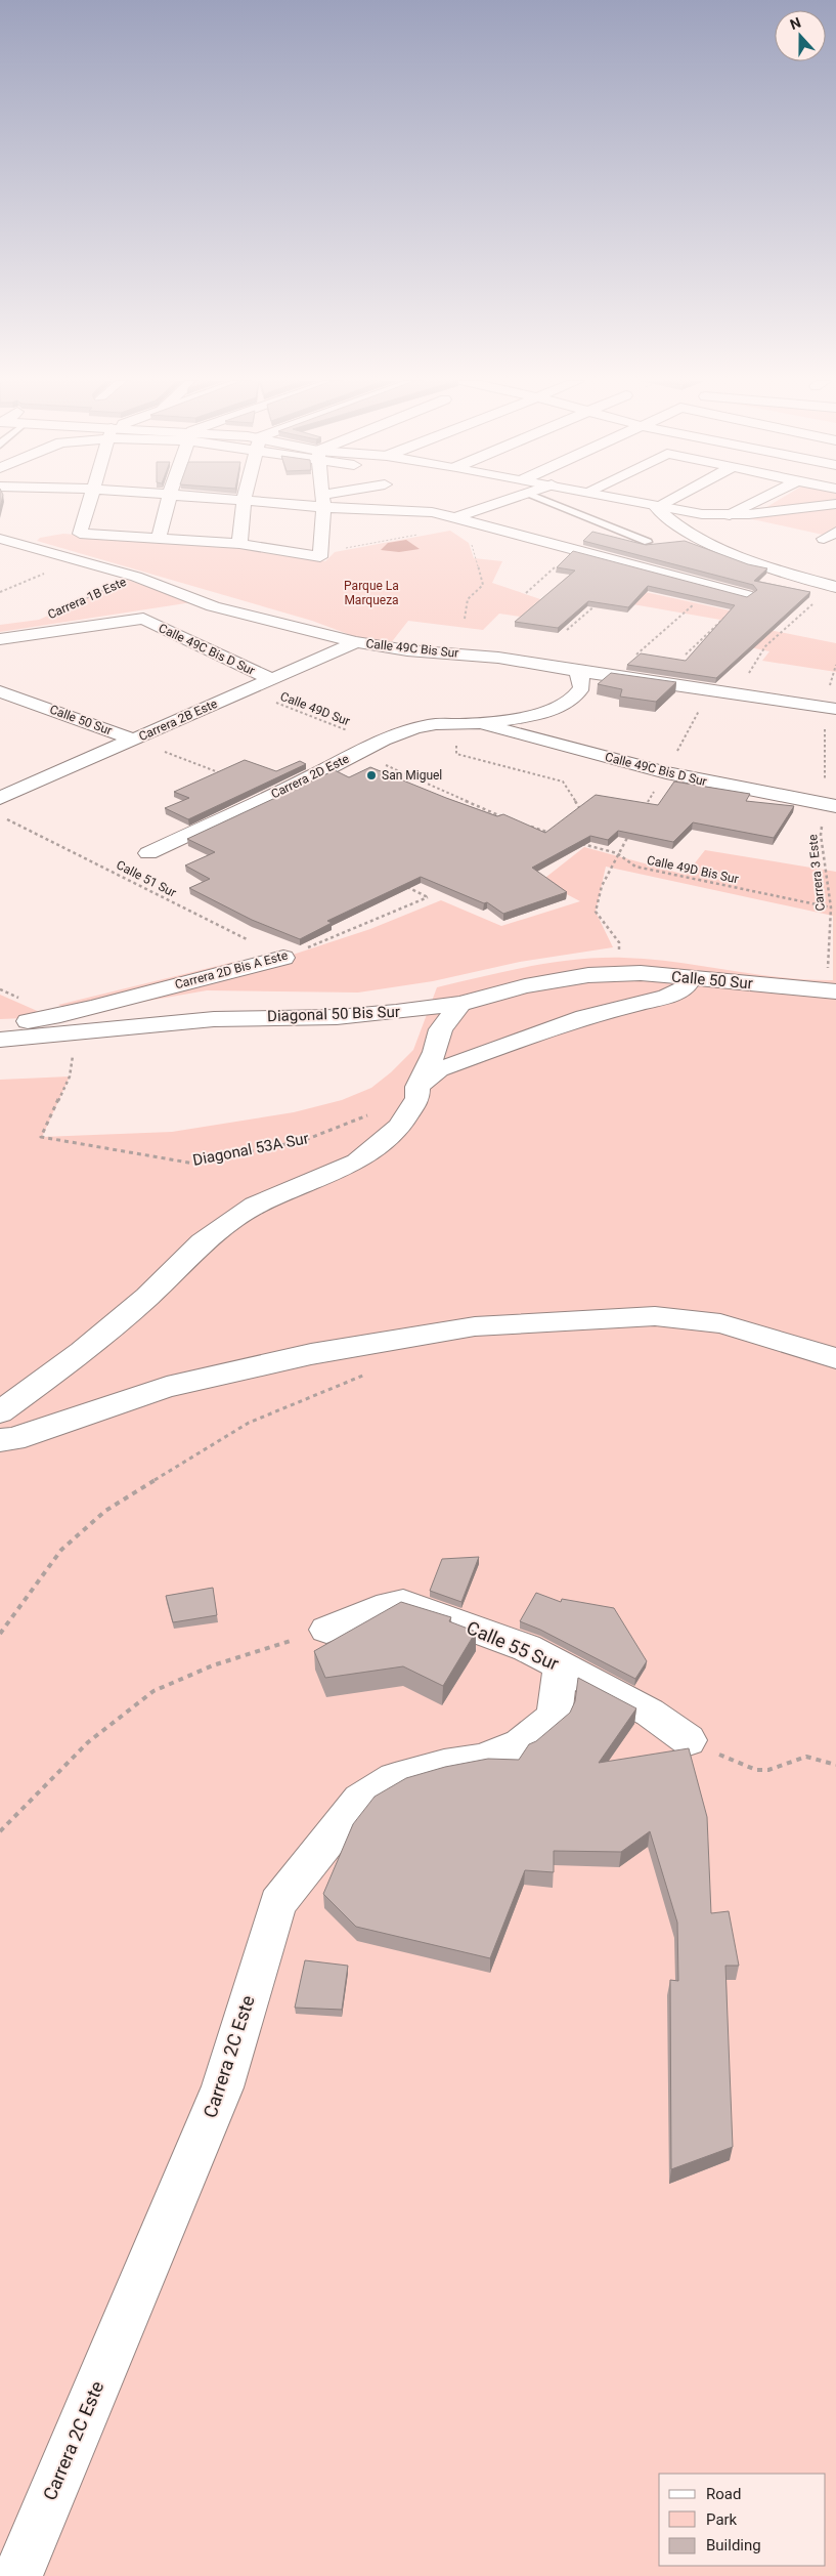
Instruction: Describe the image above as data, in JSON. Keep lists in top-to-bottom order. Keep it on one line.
{"streets":{"street":["Calle 49C Bis Sur","Calle 49C Bis D Sur","Calle 50 Sur","Carrera 2B Este","Carrera 2D Este","Carrera 2D Bis A Este","Diagonal 50 Bis Sur","Calle 55 Sur","Carrera 2C Este"],"path":["Carrera 1B Este","Calle 49D Sur","Calle 49D Bis Sur","Carrera 3 Este","Calle 51 Sur","Diagonal 53A Sur"]},"crossings":[["Carrera 1B Este","Calle 49C Bis Sur"],["Calle 49C Bis Sur","Carrera 2B Este"],["Calle 49C Bis Sur","Carrera 3 Este"],["Calle 49C Bis D Sur","Carrera 2B Este"],["Calle 49C Bis D Sur","Carrera 2D Este"],["Calle 49C Bis D Sur","Carrera 3 Este"],["Calle 49D Sur","Carrera 2B Este"],["Calle 49D Sur","Carrera 2D Este"],["Calle 50 Sur","Carrera 2B Este"],["Calle 50 Sur","Carrera 3 Este"],["Calle 50 Sur","Diagonal 50 Bis Sur"],["Calle 49D Bis Sur","Carrera 3 Este"],["Calle 51 Sur","Carrera 2D Bis A Este"],["Diagonal 50 Bis Sur","Diagonal 53A Sur"],["Calle 55 Sur","Carrera 2C Este"]],"parks":["Parque La Marqueza"],"places":["San Miguel"],"legend":["Road","Park","Building"],"north":"top"}
